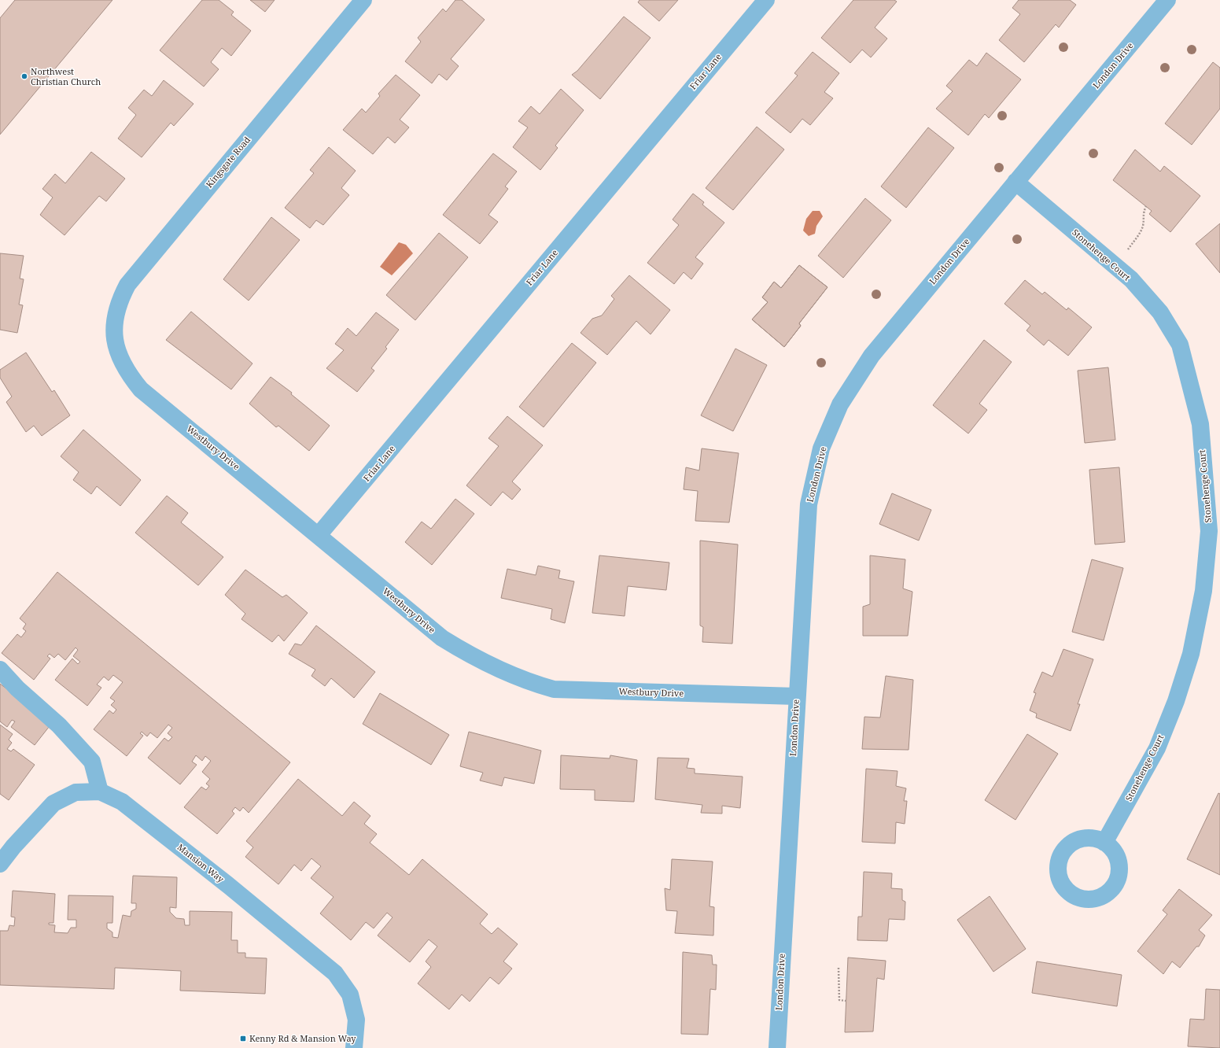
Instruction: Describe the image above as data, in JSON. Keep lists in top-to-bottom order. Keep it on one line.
{"streets":{"street":["London Drive","Friar Lane","Kingsgate Road","Stonehenge Court","Westbury Drive","Mansion Way"]},"crossings":[["London Drive","Stonehenge Court"],["London Drive","Westbury Drive"],["Friar Lane","Westbury Drive"],["Kingsgate Road","Westbury Drive"]],"places":{"other":["Northwest Christian Church"],"transit":["Kenny Rd & Mansion Way"]}}
